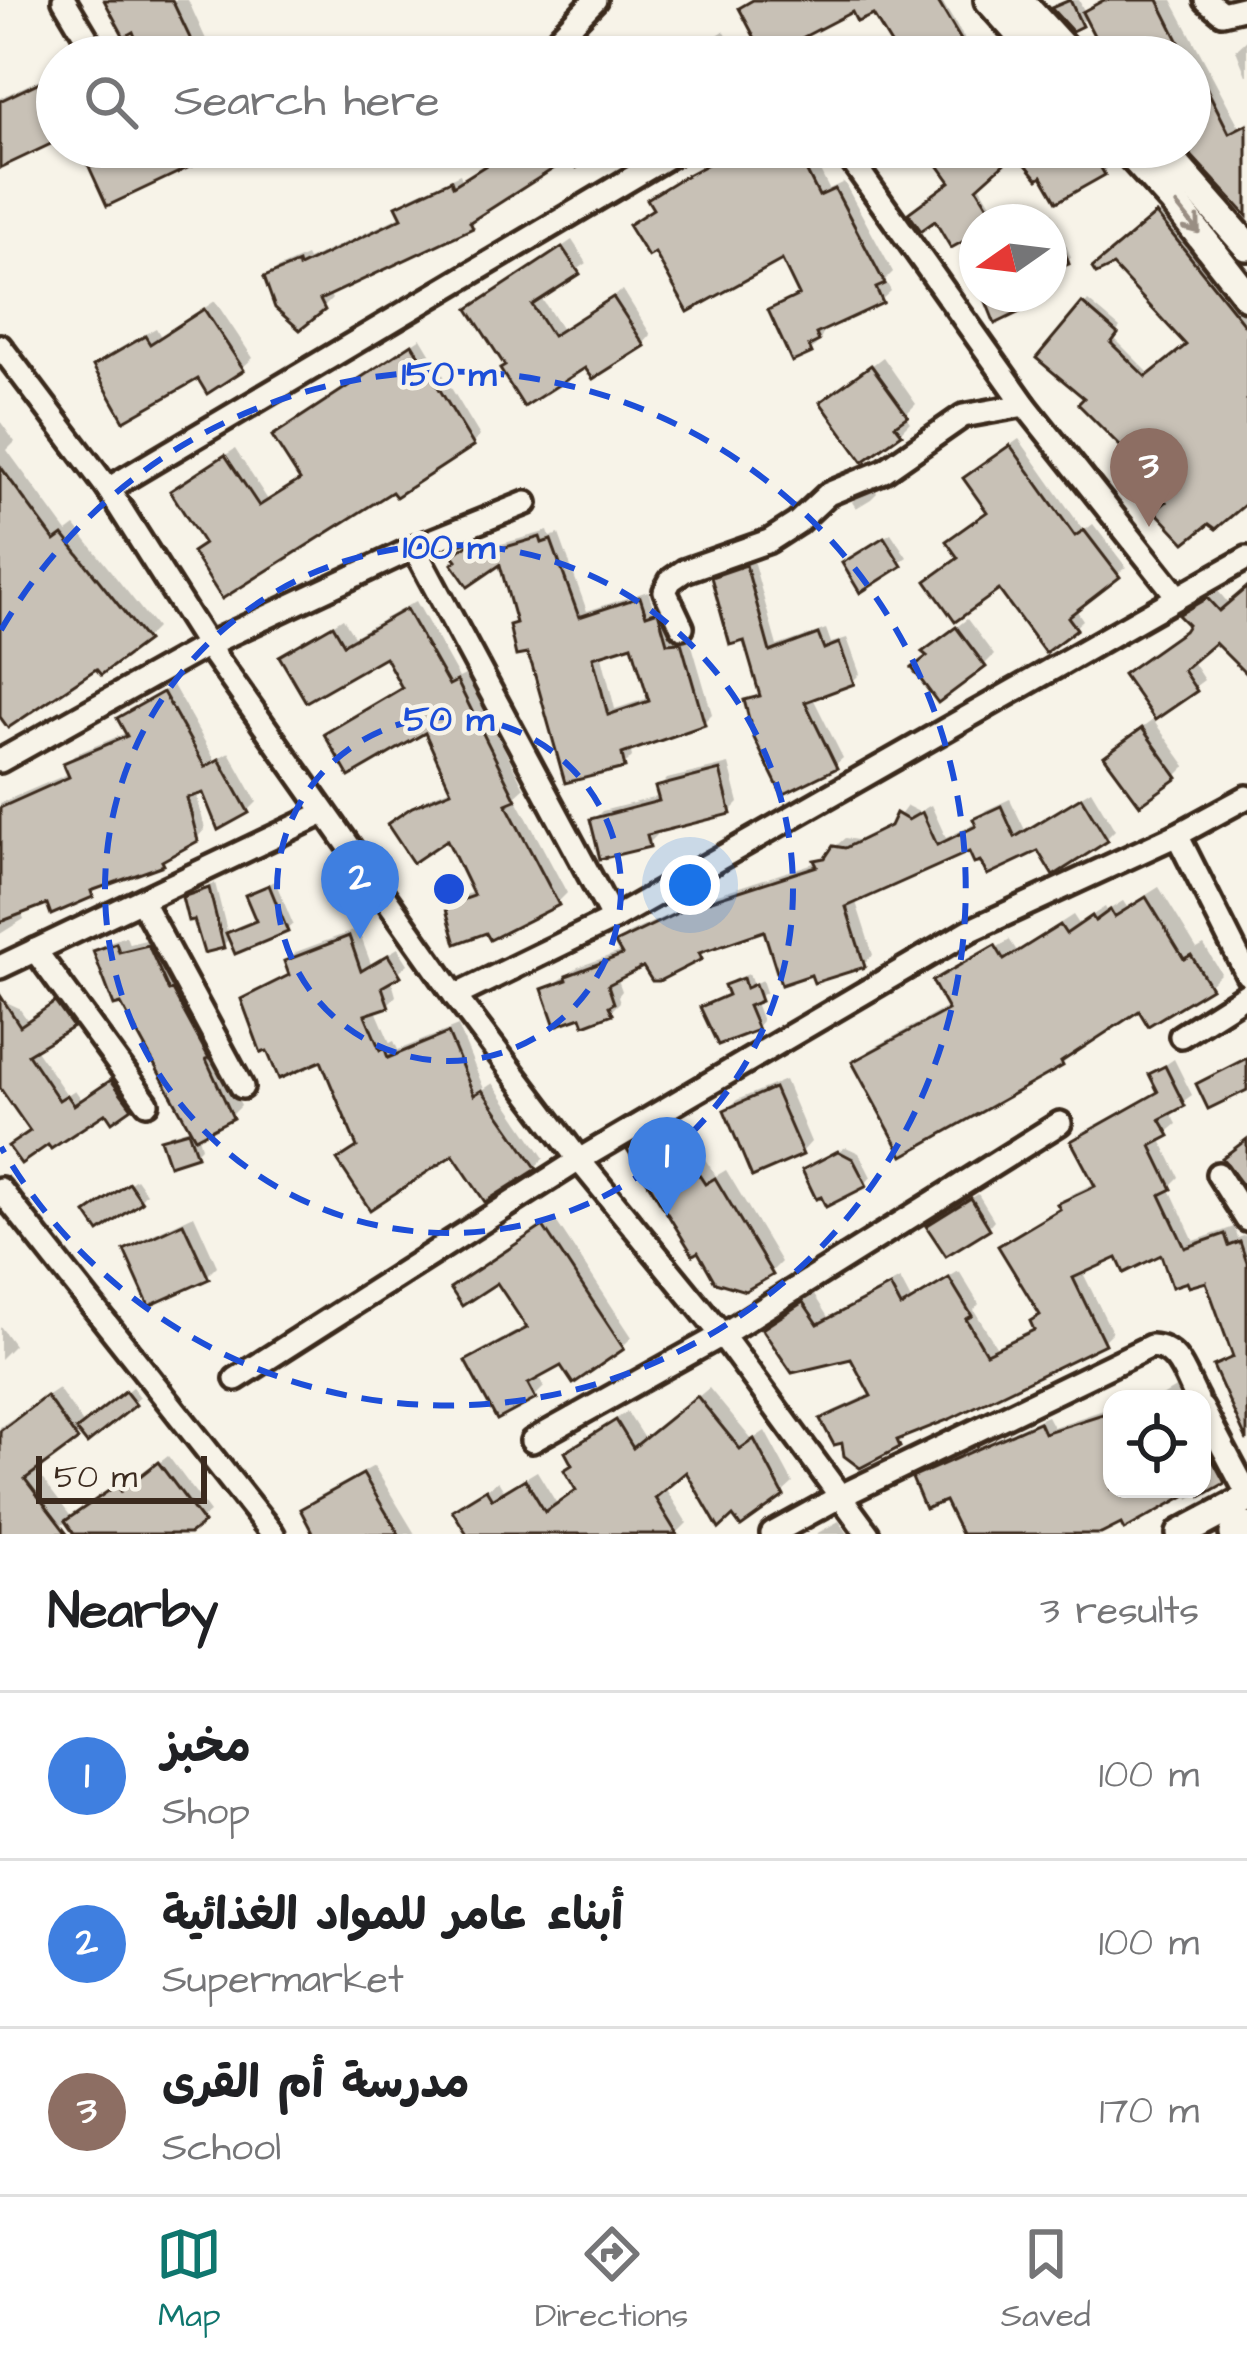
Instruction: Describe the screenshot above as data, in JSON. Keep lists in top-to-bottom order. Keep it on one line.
{"scale_bar":"50 m","north":"left","page":{"search":"Search here","pins":["3","2","1"],"scale":"50 m","heading":["Nearby","3 results"],"list":[{"mark":"1","name":"مخبز","note":"Shop","value":"100 m"},{"mark":"2","name":"أبناء عامر للمواد الغذائية","note":"Supermarket","value":"100 m"},{"mark":"3","name":"مدرسة أم القرى","note":"School","value":"170 m"}],"nav":["Map","Directions","Saved"]},"rings":["150 m","100 m","50 m"]}
